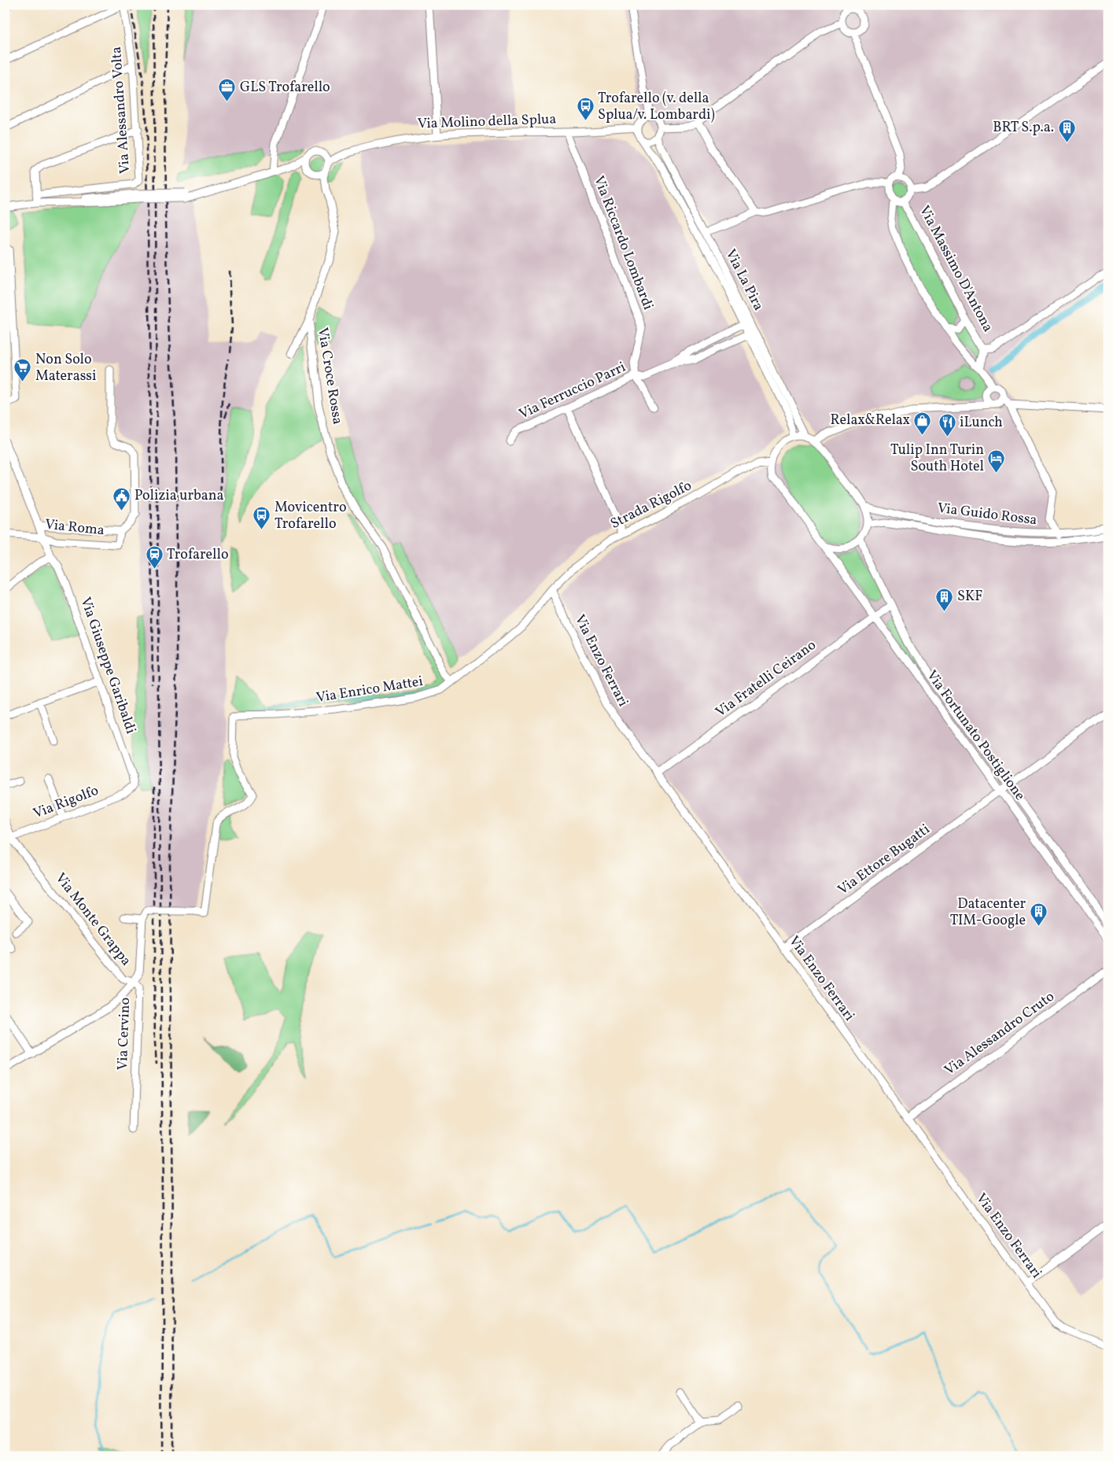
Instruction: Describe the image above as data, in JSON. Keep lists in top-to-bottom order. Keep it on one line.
{"streets":{"street":["Via Alessandro Volta","Via Molino della Splua","Via Riccardo Lombardi","Via Massimo D'Antona","Via La Pira","Via Croce Rossa","Via Ferruccio Parri","Strada Rigolfo","Via Guido Rossa","Via Roma","Via Enzo Ferrari","Via Giuseppe Garibaldi","Via Fratelli Ceirano","Via Enrico Mattei","Via Fortunato Postiglione","Via Rigolfo","Via Ettore Bugatti","Via Monte Grappa","Via Cervino","Via Alessandro Cruto"]},"crossings":[["Via Molino della Splua","Via Riccardo Lombardi"],["Via Molino della Splua","Via La Pira"],["Via Molino della Splua","Via Croce Rossa"],["Via Riccardo Lombardi","Via Ferruccio Parri"],["Via Croce Rossa","Via Enrico Mattei"],["Strada Rigolfo","Via Enzo Ferrari"],["Strada Rigolfo","Via Enrico Mattei"],["Strada Rigolfo","Via Fortunato Postiglione"],["Via Roma","Via Giuseppe Garibaldi"],["Via Enzo Ferrari","Via Fratelli Ceirano"],["Via Enzo Ferrari","Via Enrico Mattei"],["Via Enzo Ferrari","Via Ettore Bugatti"],["Via Enzo Ferrari","Via Alessandro Cruto"],["Via Giuseppe Garibaldi","Via Rigolfo"],["Via Fratelli Ceirano","Via Fortunato Postiglione"],["Via Enrico Mattei","Via Cervino"],["Via Fortunato Postiglione","Via Ettore Bugatti"],["Via Rigolfo","Via Monte Grappa"],["Via Monte Grappa","Via Cervino"]],"places":{"office":["GLS Trofarello"],"bus stop":["Trofarello (v. della Splua/v. Lombardi)","Movicentro Trofarello"],"building":["BRT S.p.a.","SKF","Datacenter TIM-Google"],"supermarket":["Non Solo Materassi"],"shop":["Relax&Relax"],"restaurant":["iLunch"],"hotel":["Tulip Inn Turin South Hotel"],"public building":["Polizia urbana"],"station":["Trofarello"]}}
